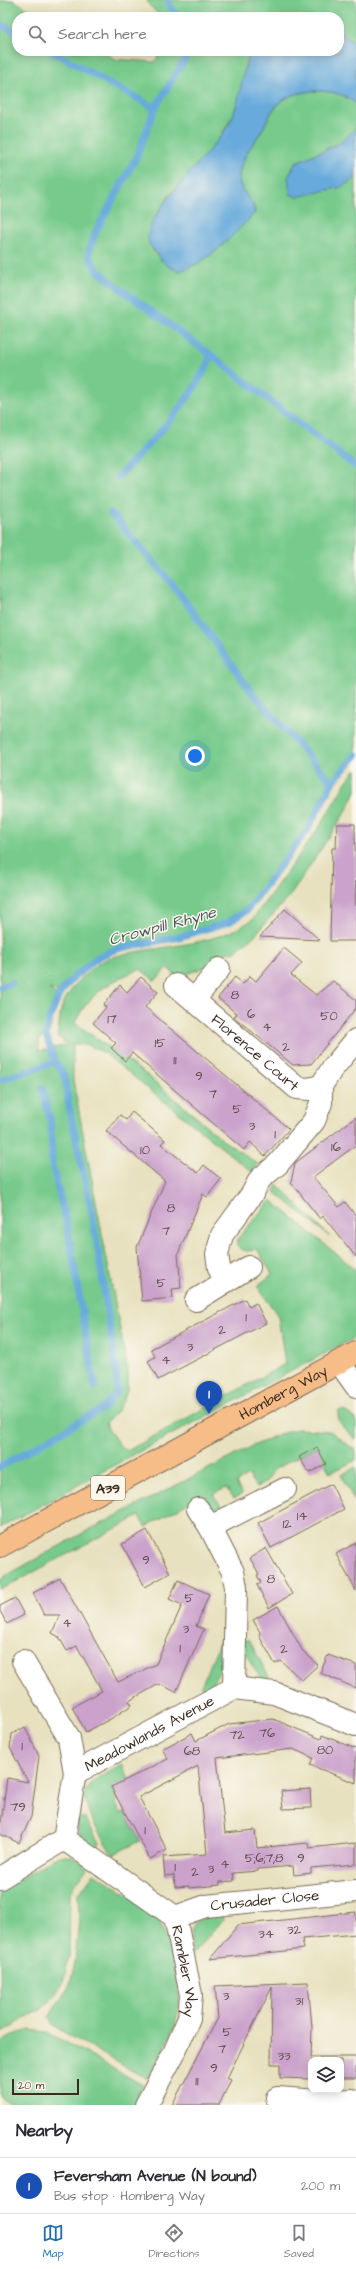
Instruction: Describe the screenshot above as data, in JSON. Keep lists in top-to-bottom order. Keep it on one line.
{"streets":{"main road":["Homberg Way","A39"],"street":["Florence Court","Meadowlands Avenue","Crusader Close","Rambler Way"]},"crossings":[["Meadowlands Avenue","Rambler Way"],["Crusader Close","Rambler Way"]],"water":["Crowpill Rhyne"],"house_numbers":["8","6","50","17","4","15","2","11","9","7","5","3","1","16","10","8","7","5","1","2","3","4","14","12","9","8","5","4","3","1","2","76","72","1","80","68","79","1","5;6;7;8","9","4","1","3","2","32","34","3","31","5","7","33","9","11"],"scale_bar":"20 m","page":{"search":"Search here","pins":"1","scale":"20 m","heading":"Nearby","list":[{"mark":"1","name":"Feversham Avenue (N bound)","note":"Bus stop · Homberg Way","value":"200 m"}],"nav":["Map","Directions","Saved"]}}
